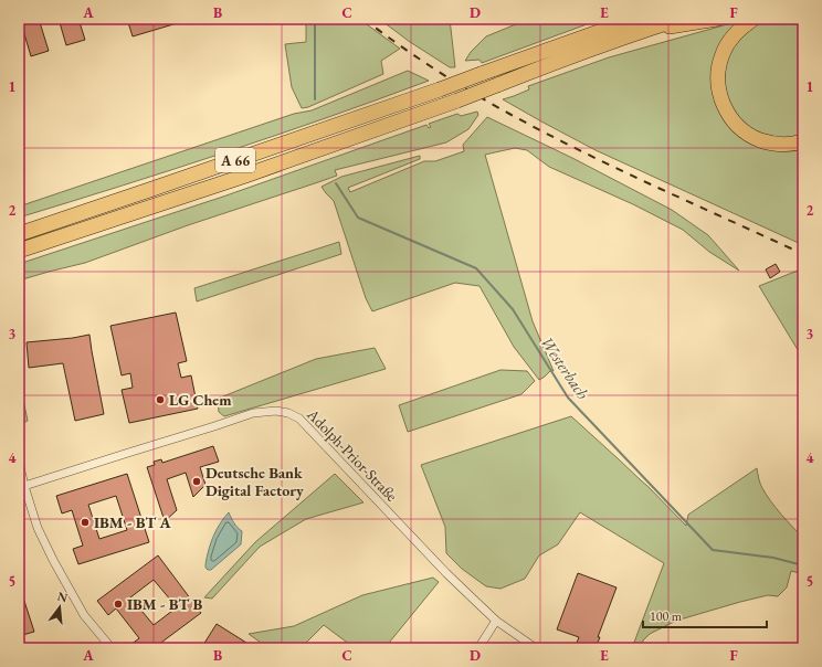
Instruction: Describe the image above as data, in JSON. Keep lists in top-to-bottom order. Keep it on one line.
{"streets":{"highway":["A 66"],"street":["Adolph-Prior-Straße"]},"water":["Westerbach"],"places":["LG Chem","Deutsche Bank Digital Factory","IBM - BT A","IBM - BT B"],"scale_bar":"100 m","north":"top","grid":{"columns":["A","B","C","D","E","F"],"rows":["1","2","3","4","5"]}}
